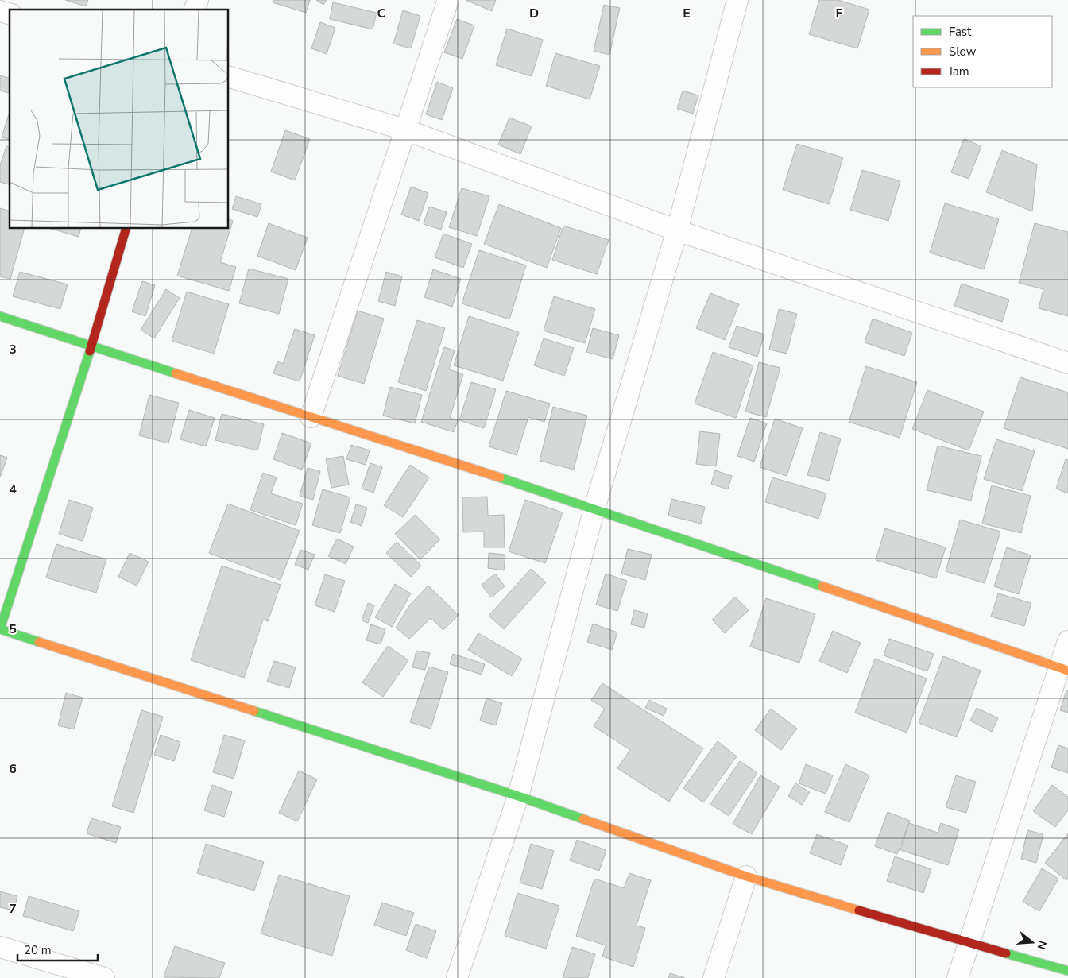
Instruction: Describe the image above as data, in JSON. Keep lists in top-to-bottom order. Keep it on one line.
{"legend":["Fast","Slow","Jam"],"scale_bar":"20 m","north":"right","grid":{"columns":["C","D","E","F"],"rows":["3","4","5","6","7"]}}
